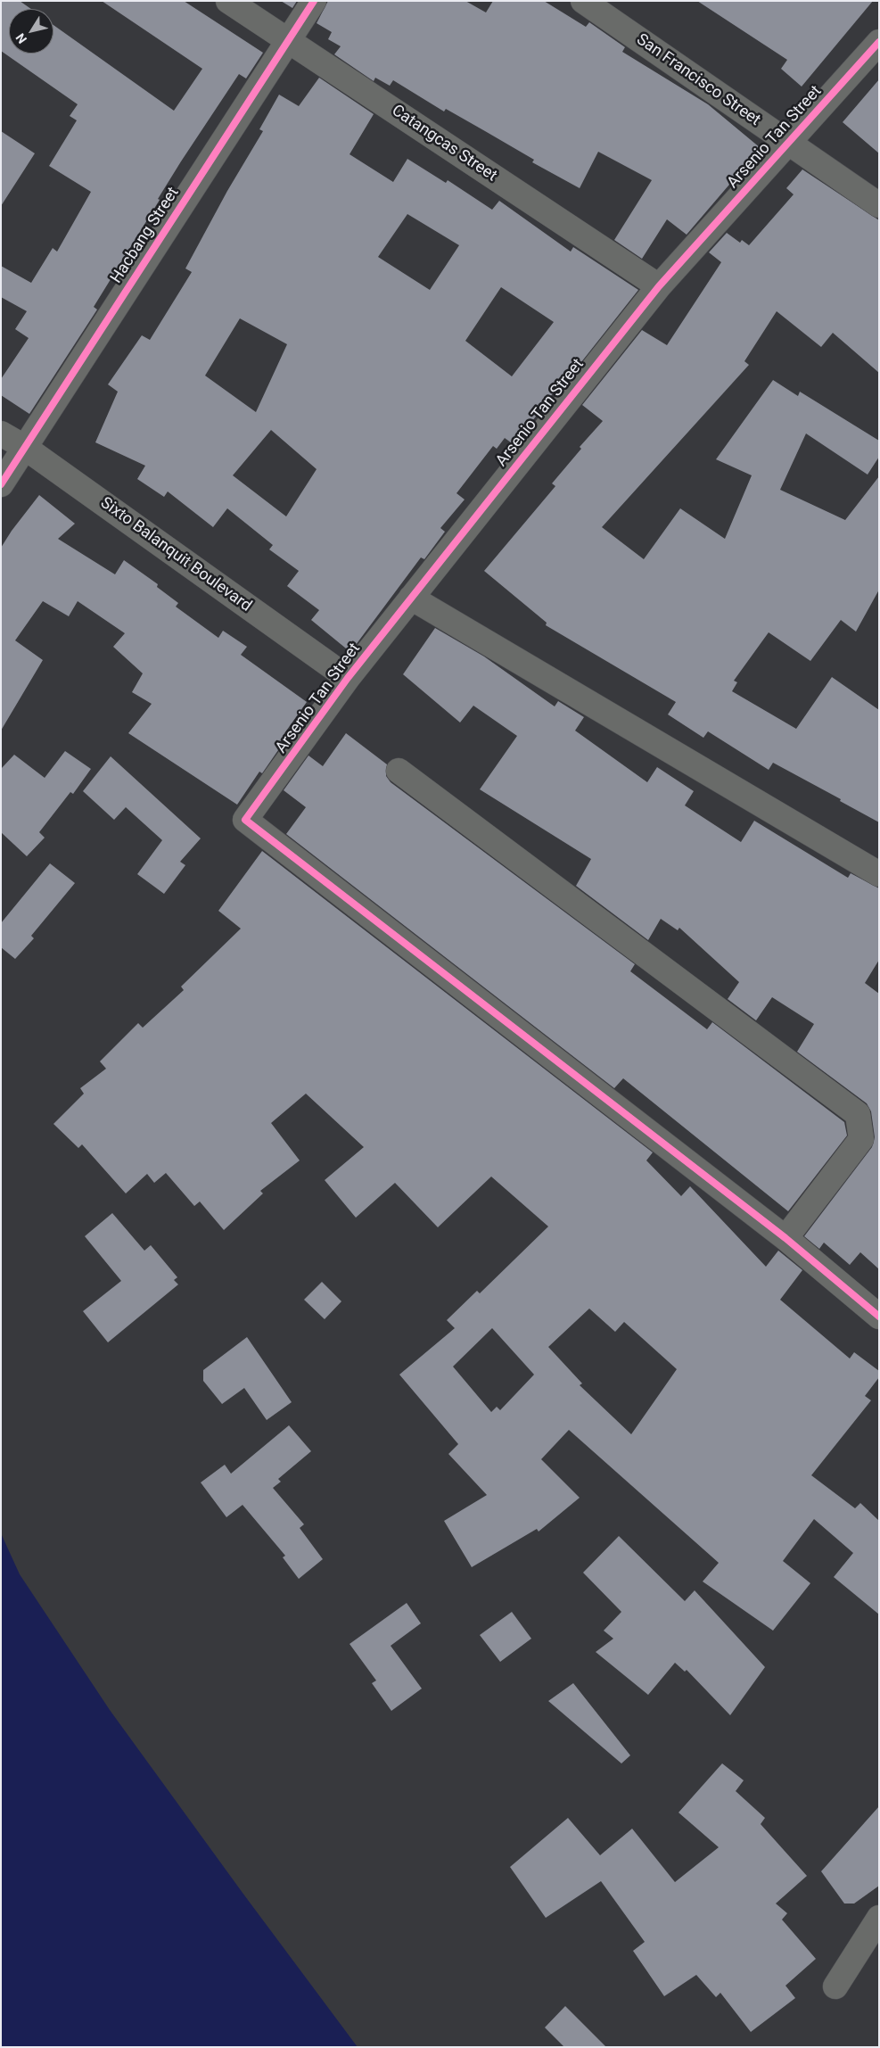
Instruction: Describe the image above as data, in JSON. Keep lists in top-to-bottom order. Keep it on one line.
{"streets":{"street":["San Francisco Street","Arsenio Tan Street","Catangcas Street","Hacbang Street","Sixto Balanquit Boulevard"]},"crossings":[["San Francisco Street","Arsenio Tan Street"],["Arsenio Tan Street","Catangcas Street"],["Arsenio Tan Street","Sixto Balanquit Boulevard"],["Catangcas Street","Hacbang Street"],["Hacbang Street","Sixto Balanquit Boulevard"]],"north":"bottom left"}
